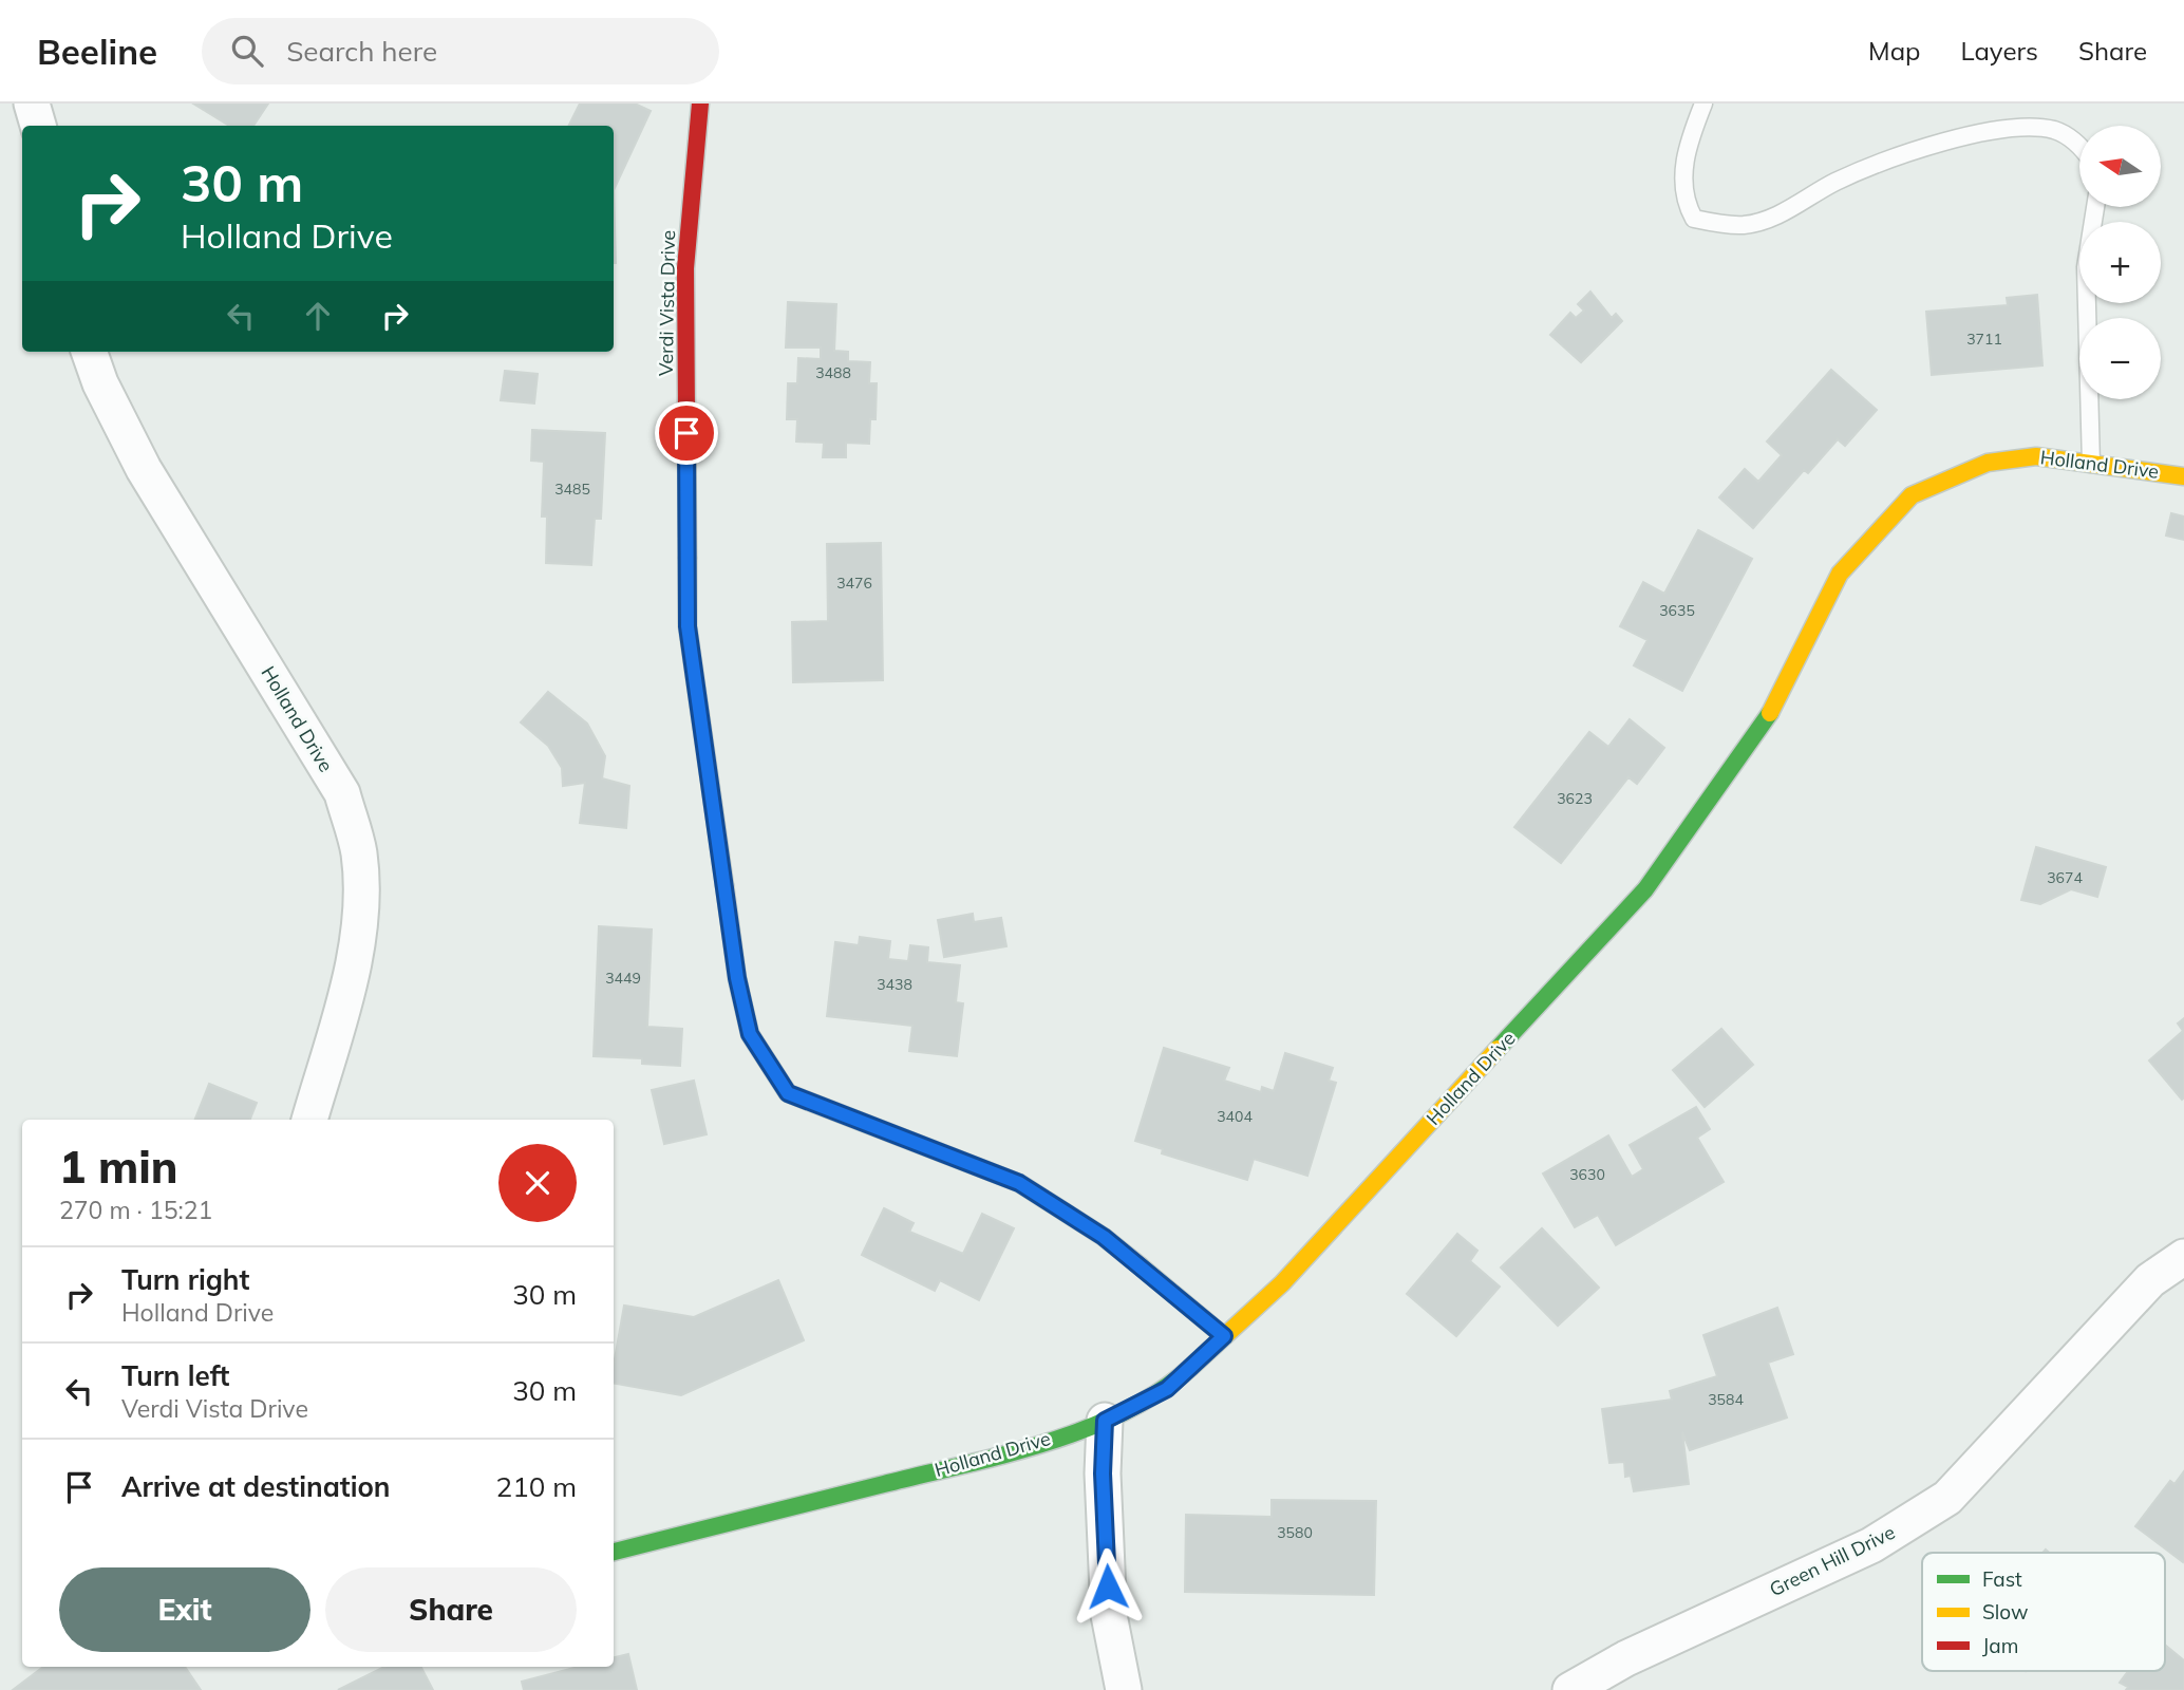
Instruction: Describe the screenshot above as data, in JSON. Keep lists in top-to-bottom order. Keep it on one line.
{"streets":{"street":["Verdi Vista Drive","Holland Drive","Green Hill Drive"]},"crossings":[["Verdi Vista Drive","Holland Drive"]],"house_numbers":["3711","3488","3485","3476","3635","3623","3674","3449","3438","3404","3630","3584","3580"],"legend":["Fast","Slow","Jam"],"north":"left","page":{"header":"Beeline","search":"Search here","nav":["Map","Layers","Share"],"map_buttons":["+","−"],"turn":["30 m","Holland Drive"],"heading":["1 min","270 m · 15:21"],"list":[{"name":"Turn right","note":"Holland Drive","value":"30 m"},{"name":"Turn left","note":"Verdi Vista Drive","value":"30 m"},{"name":"Arrive at destination","value":"210 m"}],"buttons":["Exit","Share"]}}
